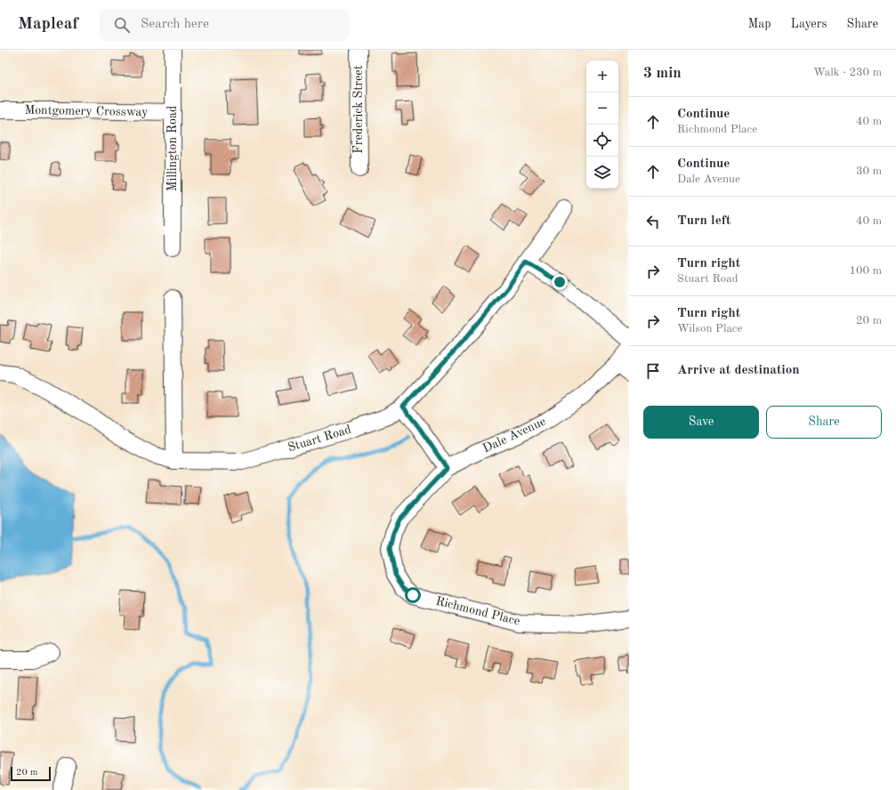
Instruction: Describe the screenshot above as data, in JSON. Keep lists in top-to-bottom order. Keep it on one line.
{"streets":{"street":["Frederick Street","Montgomery Crossway","Millington Road","Dale Avenue","Stuart Road","Richmond Place"]},"crossings":[["Montgomery Crossway","Millington Road"],["Dale Avenue","Richmond Place"]],"scale_bar":"20 m","page":{"header":"Mapleaf","search":"Search here","nav":["Map","Layers","Share"],"heading":["3 min","Walk · 230 m"],"map_buttons":["+","−"],"list":[["Continue","Richmond Place","40 m"],["Continue","Dale Avenue","30 m"],["Turn left","40 m"],["Turn right","Stuart Road","100 m"],["Turn right","Wilson Place","20 m"],"Arrive at destination"],"buttons":["Save","Share"],"scale":"20 m"}}
